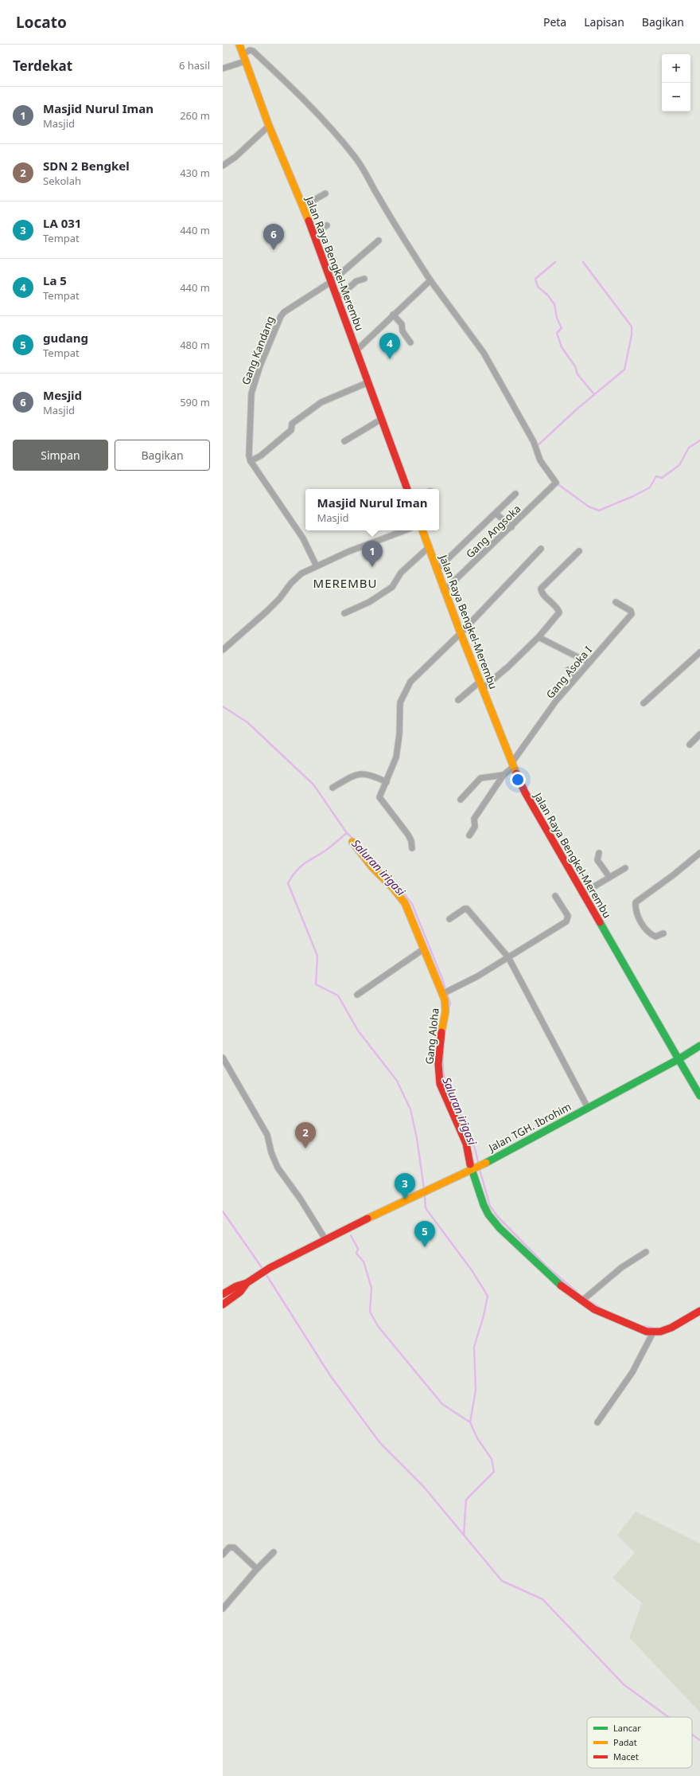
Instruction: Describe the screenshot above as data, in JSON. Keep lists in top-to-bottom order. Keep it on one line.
{"streets":{"main road":["Jalan Raya Bengkel-Merembu","Gang Aloha","Jalan TGH. Ibrohim"],"street":["Gang Kandang","Gang Angsoka","Gang Asoka I"]},"crossings":[["Jalan Raya Bengkel-Merembu","Gang Kandang"],["Jalan Raya Bengkel-Merembu","Gang Angsoka"],["Jalan Raya Bengkel-Merembu","Gang Asoka I"],["Jalan Raya Bengkel-Merembu","Jalan TGH. Ibrohim"],["Gang Aloha","Jalan TGH. Ibrohim"]],"districts":["MEREMBU"],"water":["Saluran irigasi"],"legend":["Lancar","Padat","Macet"],"page":{"header":"Locato","nav":["Peta","Lapisan","Bagikan"],"heading":["Terdekat","6 hasil"],"map_buttons":["+","−"],"list":[{"mark":"1","name":"Masjid Nurul Iman","note":"Masjid","value":"260 m"},{"mark":"2","name":"SDN 2 Bengkel","note":"Sekolah","value":"430 m"},{"mark":"3","name":"LA 031","note":"Tempat","value":"440 m"},{"mark":"4","name":"La 5","note":"Tempat","value":"440 m"},{"mark":"5","name":"gudang","note":"Tempat","value":"480 m"},{"mark":"6","name":"Mesjid","note":"Masjid","value":"590 m"}],"pins":["6","4","1","2","3","5"],"buttons":["Simpan","Bagikan"],"popup":["Masjid Nurul Iman","Masjid"]}}
